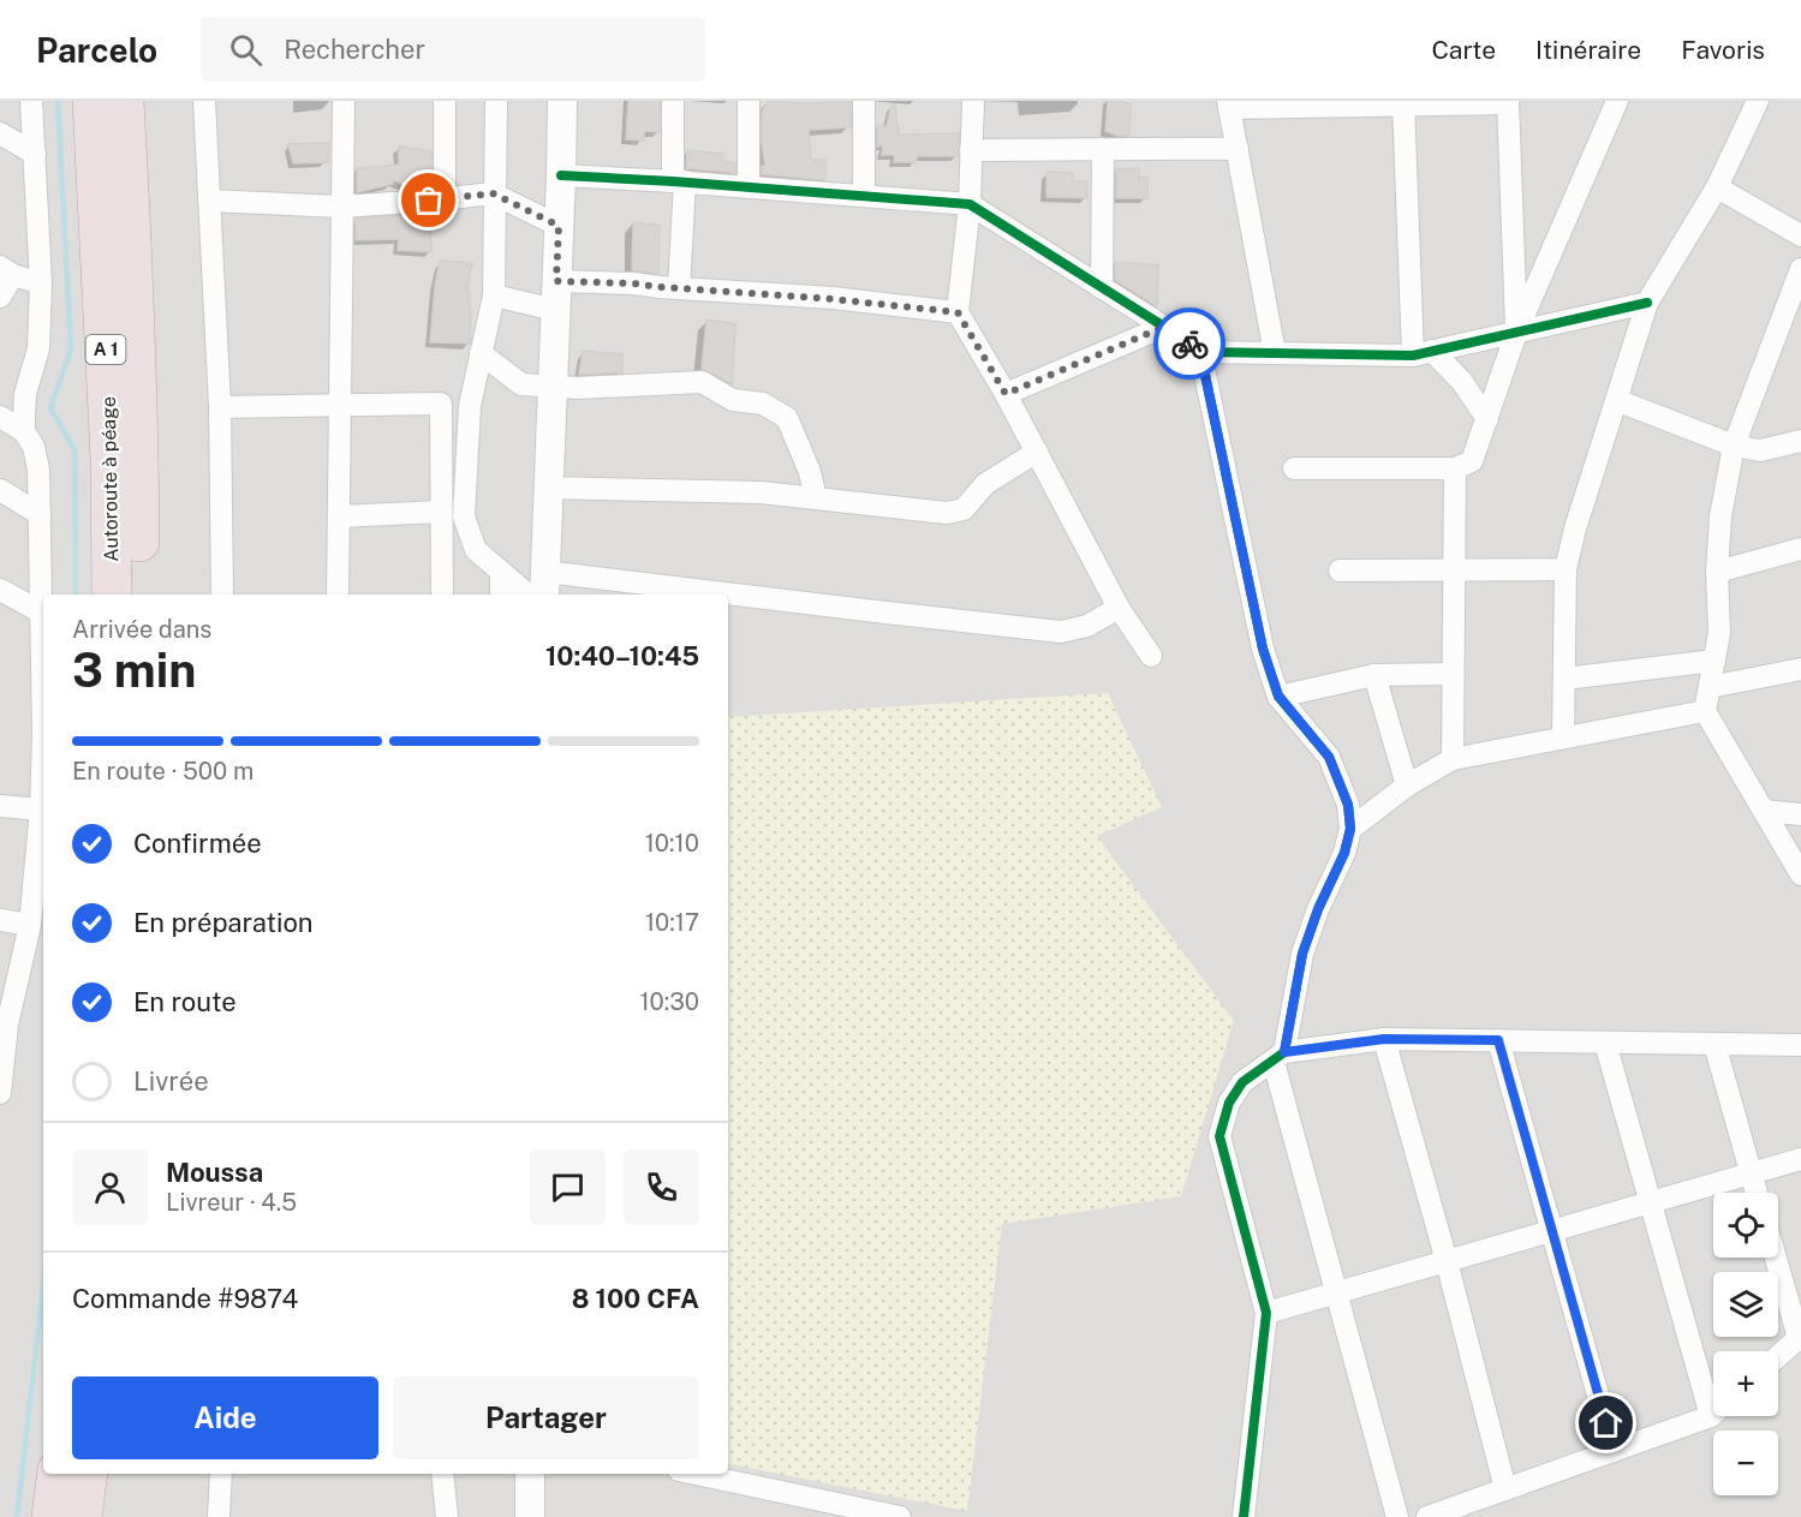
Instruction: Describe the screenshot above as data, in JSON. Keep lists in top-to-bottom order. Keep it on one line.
{"streets":{"highway":["A 1","Autoroute à péage"]},"page":{"header":"Parcelo","search":"Rechercher","nav":["Carte","Itinéraire","Favoris"],"heading":["3 min","Arrivée dans","10:40–10:45"],"panel":["Moussa","Livreur · 4.5","Commande #9874","8 100 CFA"],"bar":"En route · 500 m","list":[["Confirmée","10:10"],["En préparation","10:17"],["En route","10:30"],"Livrée"],"map_buttons":["+","−"],"buttons":["Aide","Partager"]}}
